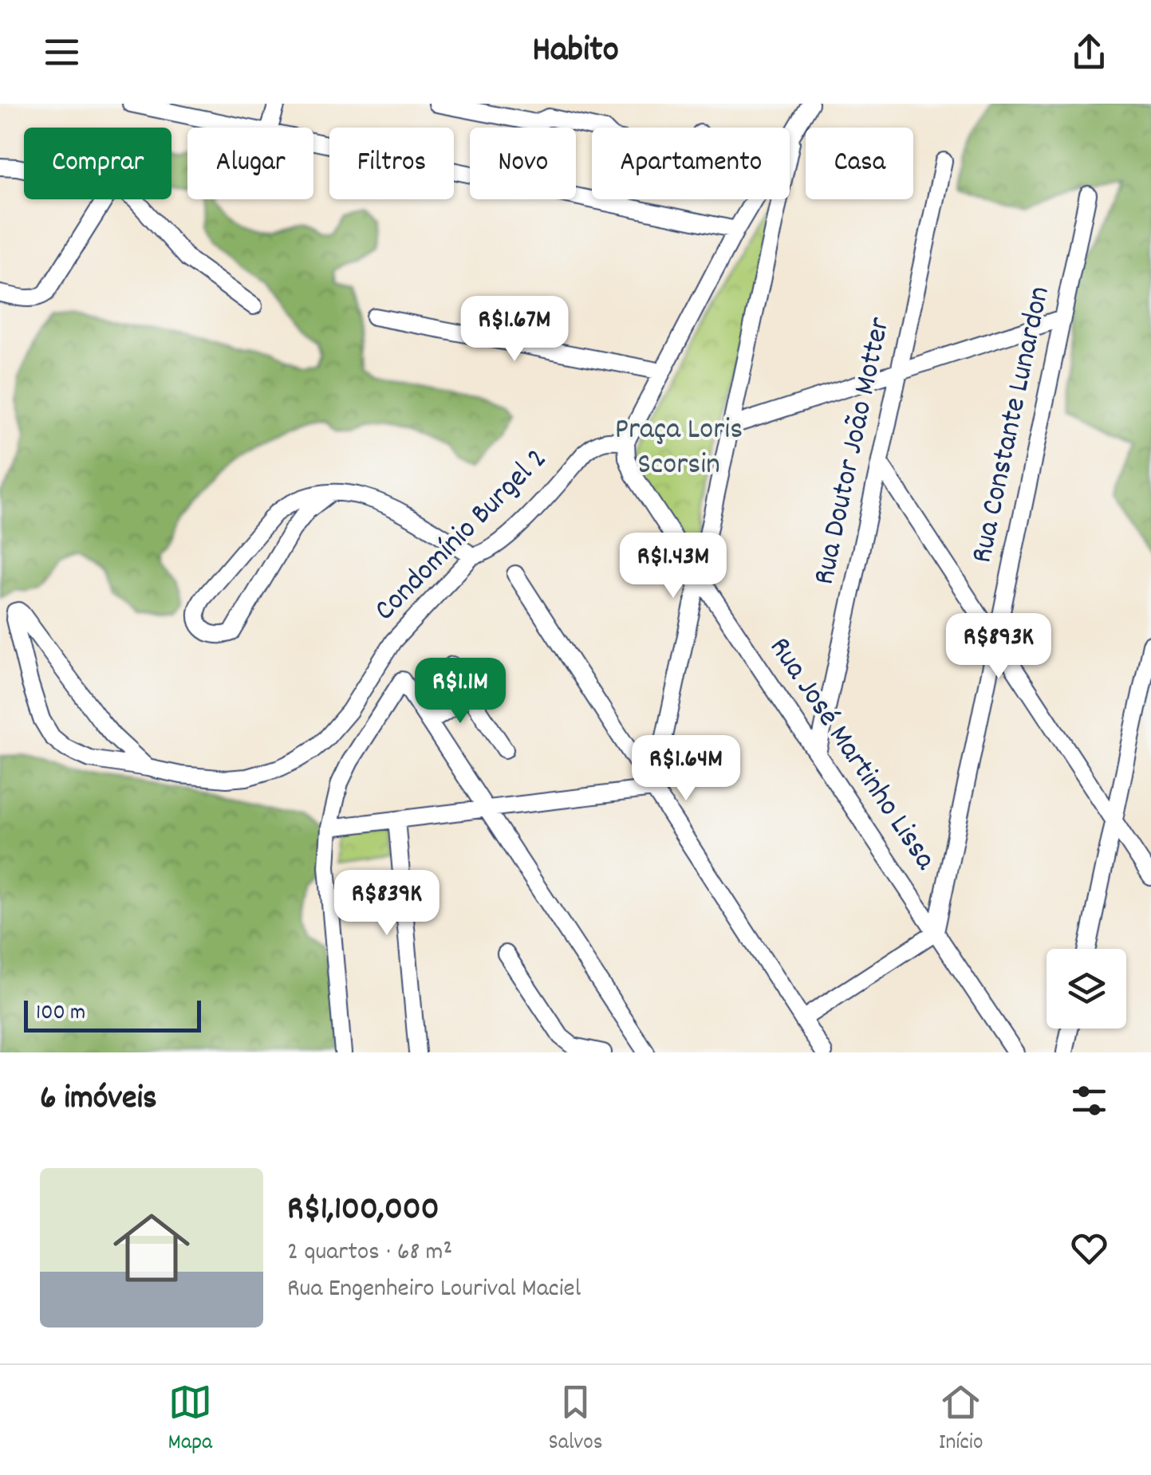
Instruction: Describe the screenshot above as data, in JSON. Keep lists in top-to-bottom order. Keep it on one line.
{"streets":{"street":["Rua Constante Lunardon","Rua Doutor João Motter","Condomínio Burgel 2","Rua José Martinho Lissa"]},"crossings":[["Rua Constante Lunardon","Rua José Martinho Lissa"],["Rua Doutor João Motter","Rua José Martinho Lissa"],["Condomínio Burgel 2","Rua José Martinho Lissa"]],"parks":["Praça Loris Scorsin"],"scale_bar":"100 m","page":{"header":"Habito","chip":["Comprar","Alugar","Filtros","Novo","Apartamento","Casa"],"price":["R$1.67M","R$1.43M","R$893K","R$1.1M","R$1.64M","R$839K"],"scale":"100 m","heading":"6 imóveis","list":[{"name":"R$1,100,000","note":"2 quartos · 68 m² · Rua Engenheiro Lourival Maciel"}],"tabs":["Mapa","Salvos","Início"]}}
